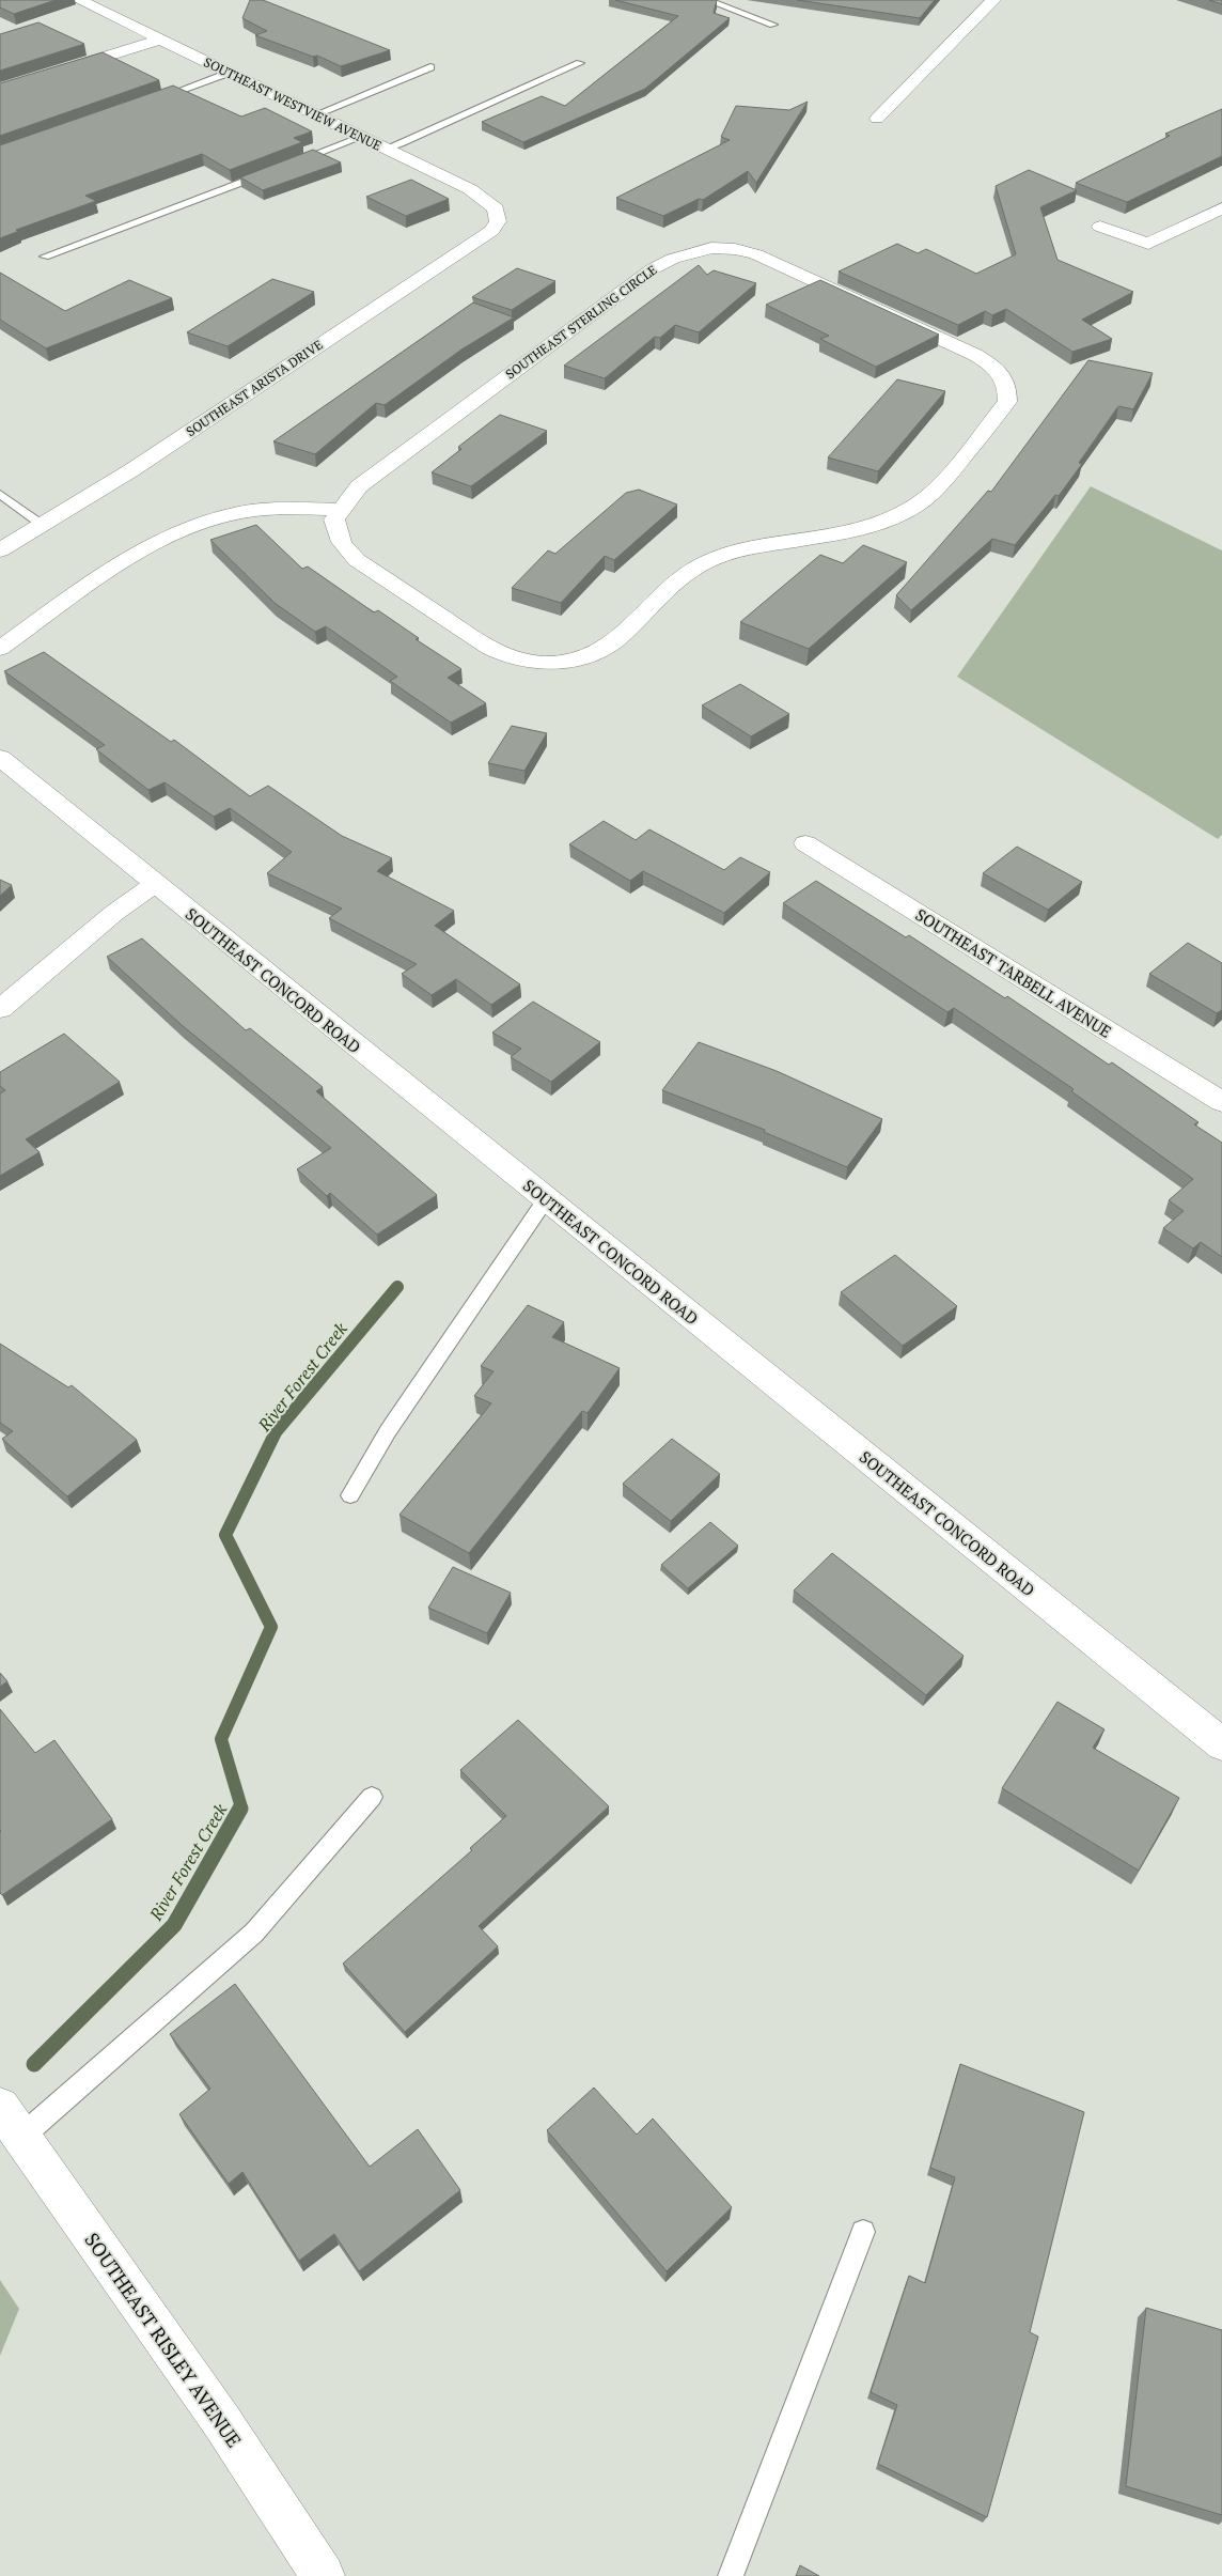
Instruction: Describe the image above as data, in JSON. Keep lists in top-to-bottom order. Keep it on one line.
{"streets":{"street":["SOUTHEAST WESTVIEW AVENUE","SOUTHEAST STERLING CIRCLE","SOUTHEAST ARISTA DRIVE","SOUTHEAST TARBELL AVENUE","SOUTHEAST CONCORD ROAD","SOUTHEAST RISLEY AVENUE"]},"crossings":[["SOUTHEAST WESTVIEW AVENUE","SOUTHEAST ARISTA DRIVE"]],"water":["River Forest Creek"]}
